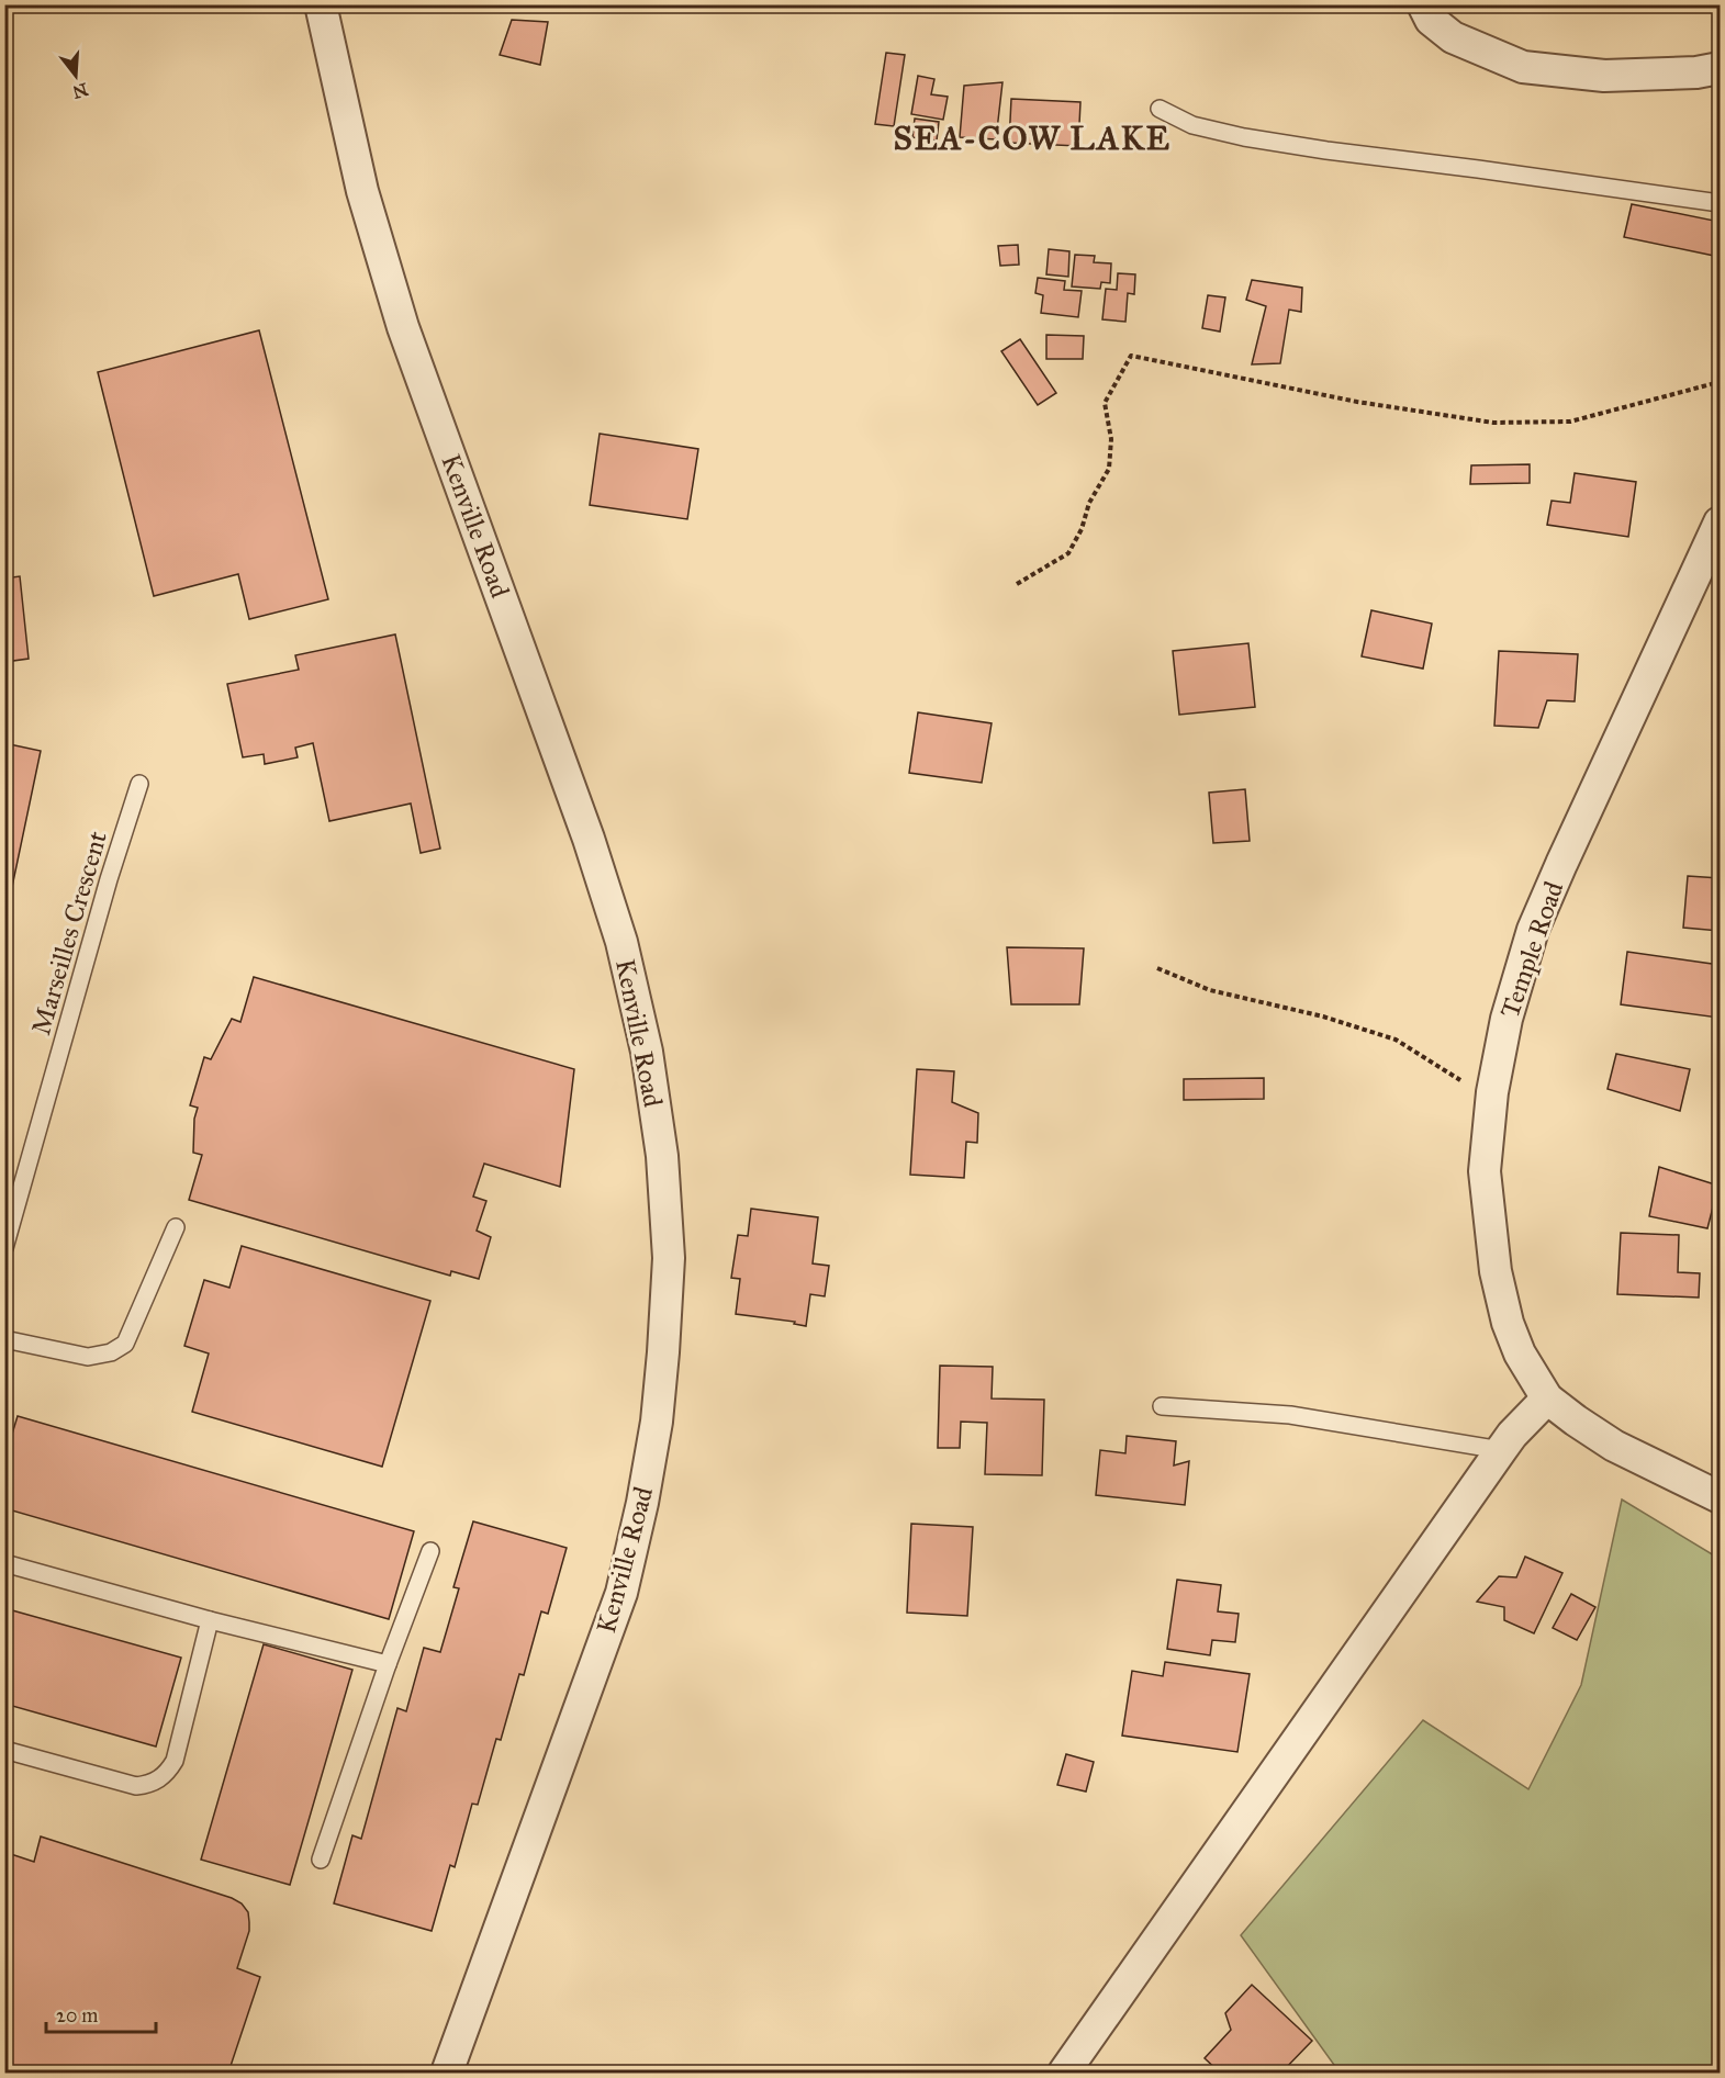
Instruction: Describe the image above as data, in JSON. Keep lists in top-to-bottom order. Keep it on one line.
{"streets":{"street":["Kenville Road","Temple Road"],"lane":["Marseilles Crescent"]},"districts":["SEA-COW LAKE"],"scale_bar":"20 m","north":"bottom"}
